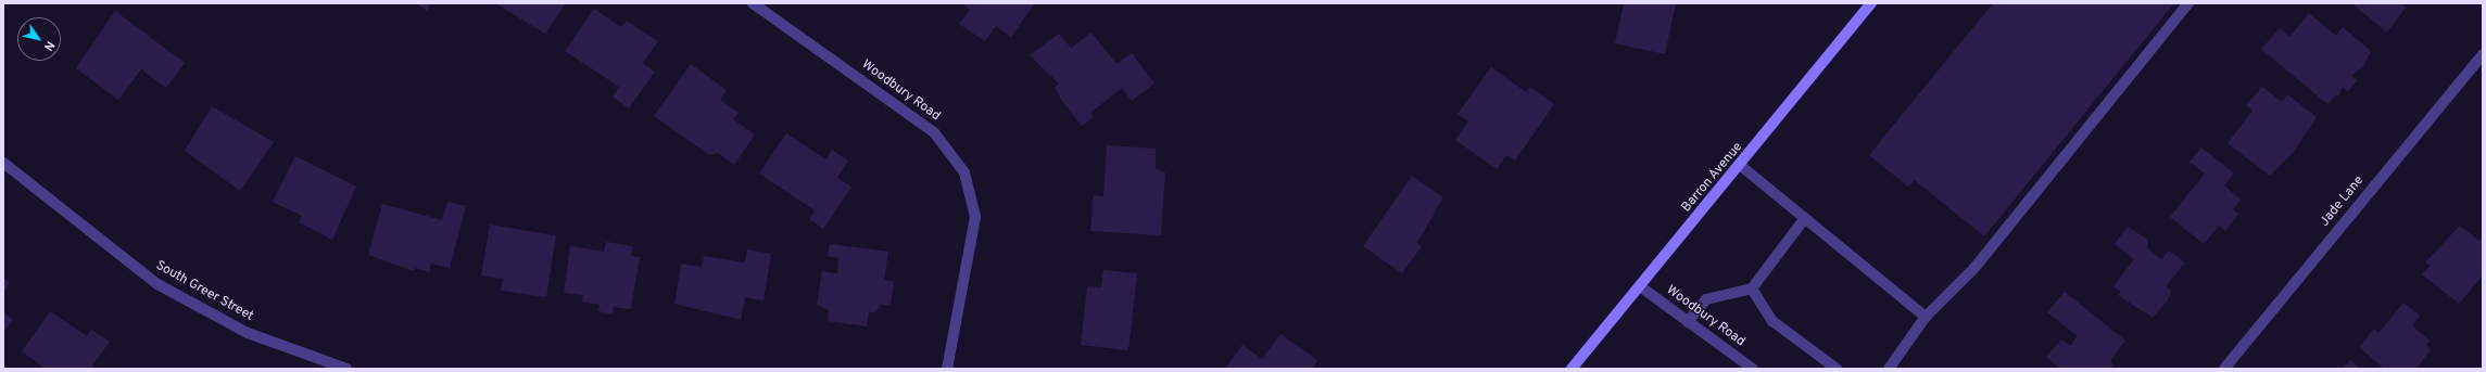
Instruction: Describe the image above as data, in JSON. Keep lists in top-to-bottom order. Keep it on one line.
{"streets":{"main road":["Barron Avenue"],"street":["Woodbury Road","Jade Lane","South Greer Street"]},"crossings":[["Woodbury Road","Barron Avenue"]],"north":"bottom right"}
